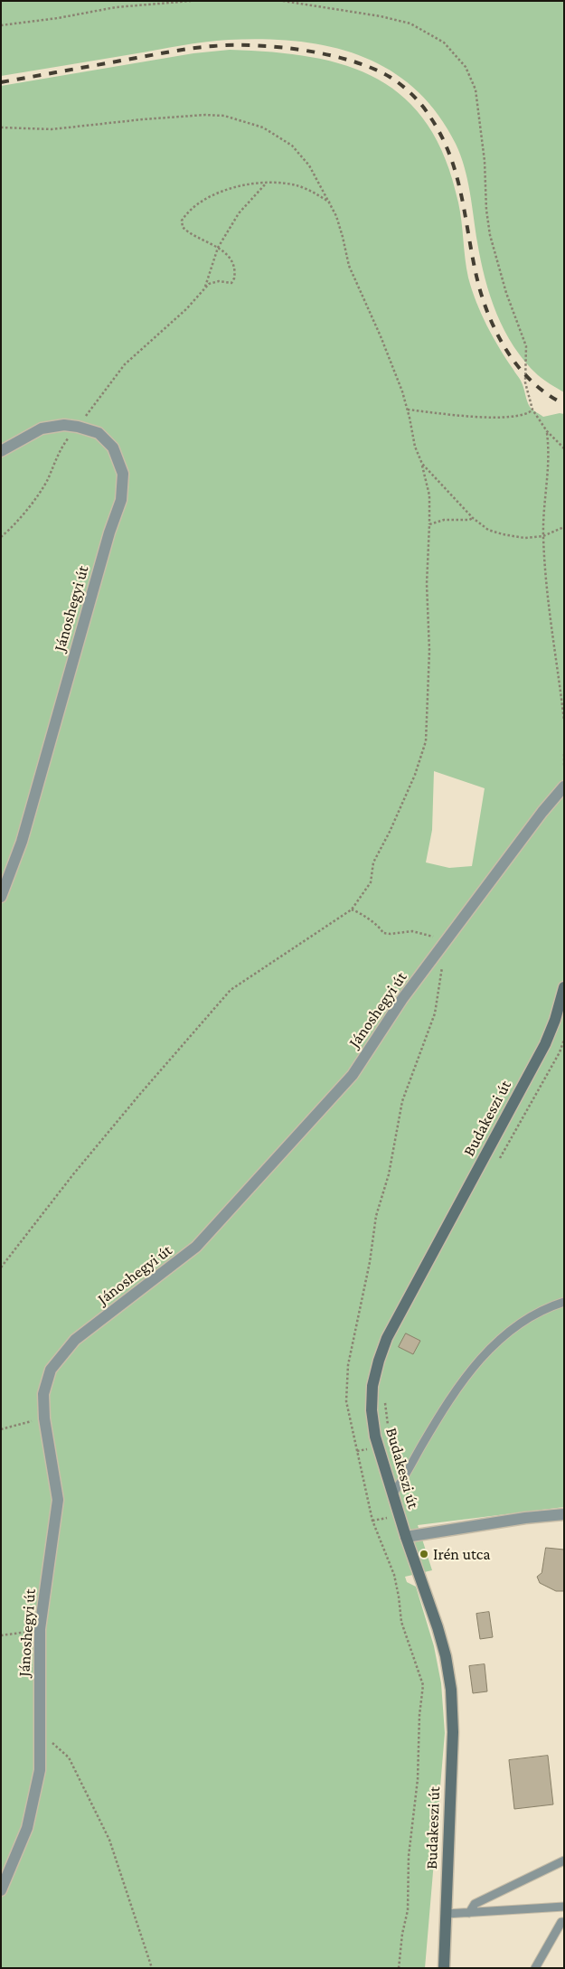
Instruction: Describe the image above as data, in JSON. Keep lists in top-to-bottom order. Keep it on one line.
{"streets":{"main road":["Budakeszi út"],"street":["Jánoshegyi út"]},"places":["Irén utca"]}
